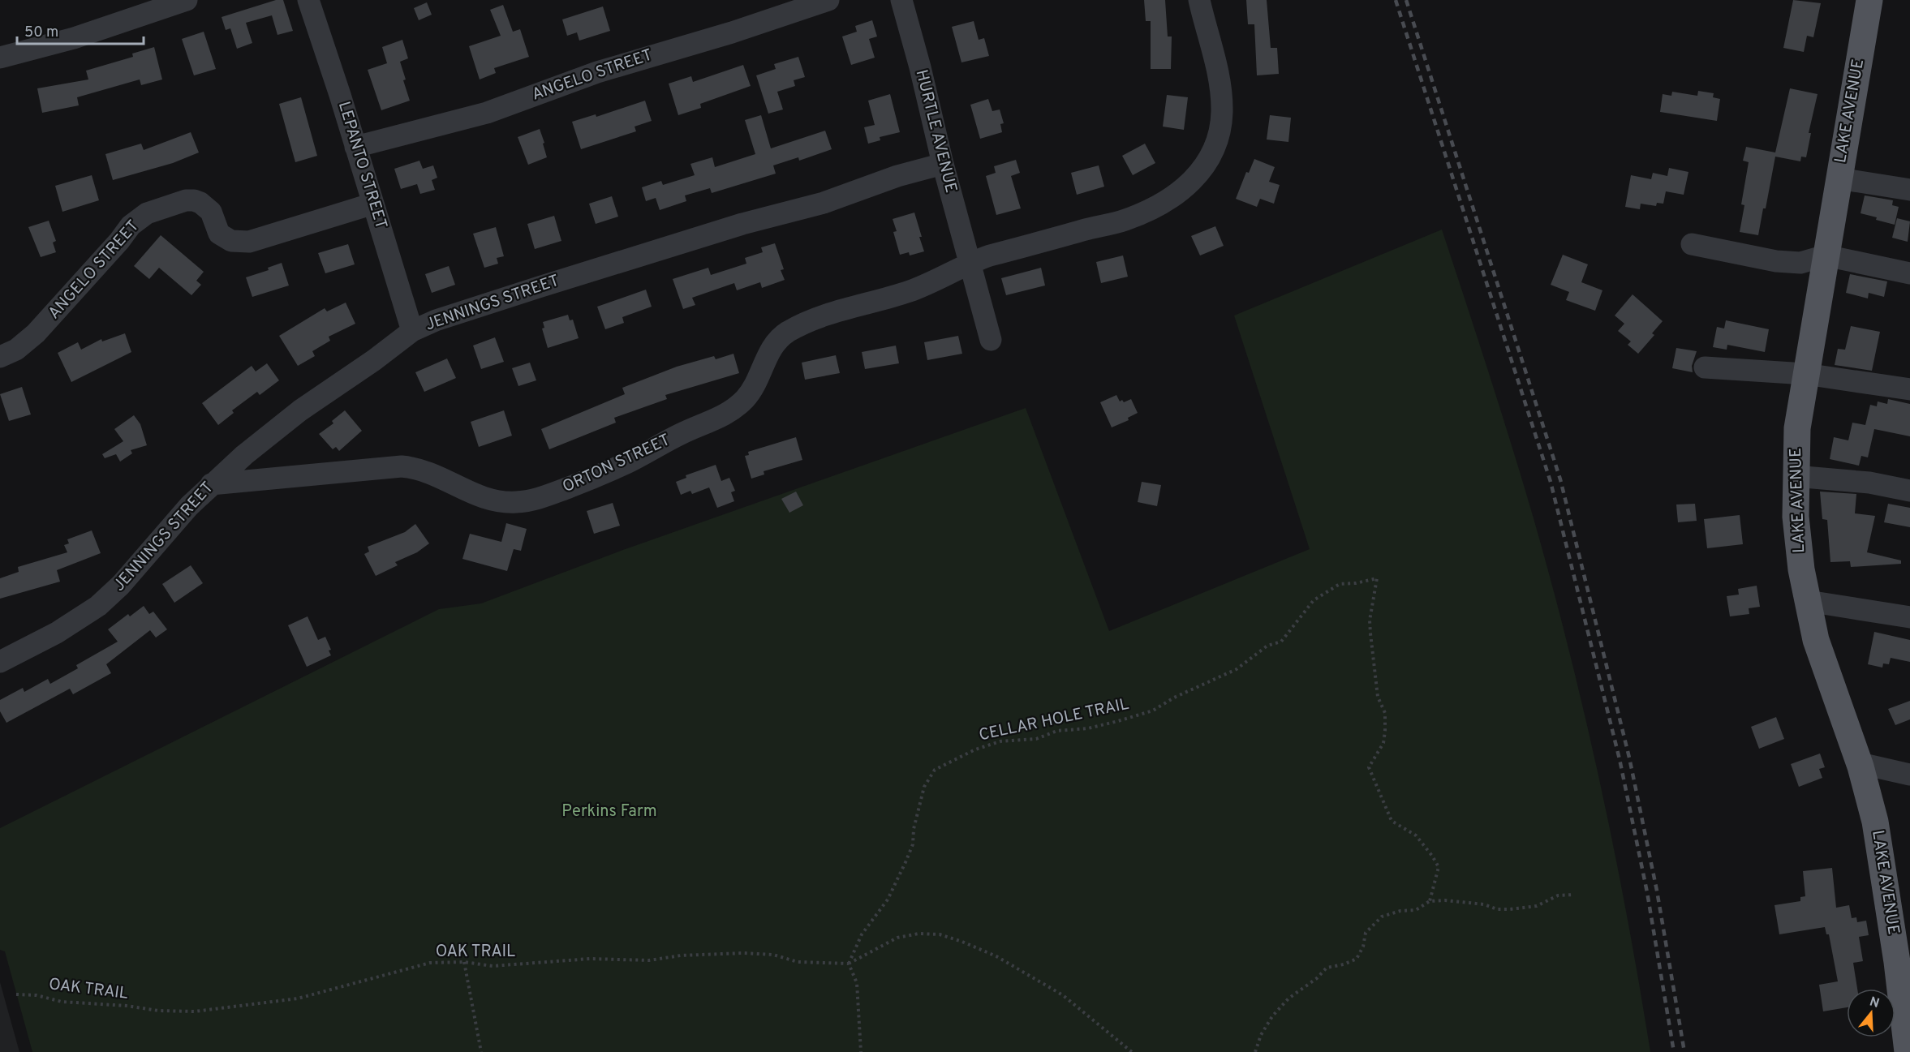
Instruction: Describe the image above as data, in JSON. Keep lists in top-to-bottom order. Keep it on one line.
{"streets":{"main road":["LAKE AVENUE"],"street":["ANGELO STREET","HURTLE AVENUE","LEPANTO STREET","JENNINGS STREET","ORTON STREET"],"path":["CELLAR HOLE TRAIL","OAK TRAIL"]},"crossings":[["ANGELO STREET","LEPANTO STREET"],["HURTLE AVENUE","JENNINGS STREET"],["HURTLE AVENUE","ORTON STREET"],["LEPANTO STREET","JENNINGS STREET"],["JENNINGS STREET","ORTON STREET"],["CELLAR HOLE TRAIL","OAK TRAIL"]],"parks":["Perkins Farm"],"scale_bar":"50 m","north":"top"}
